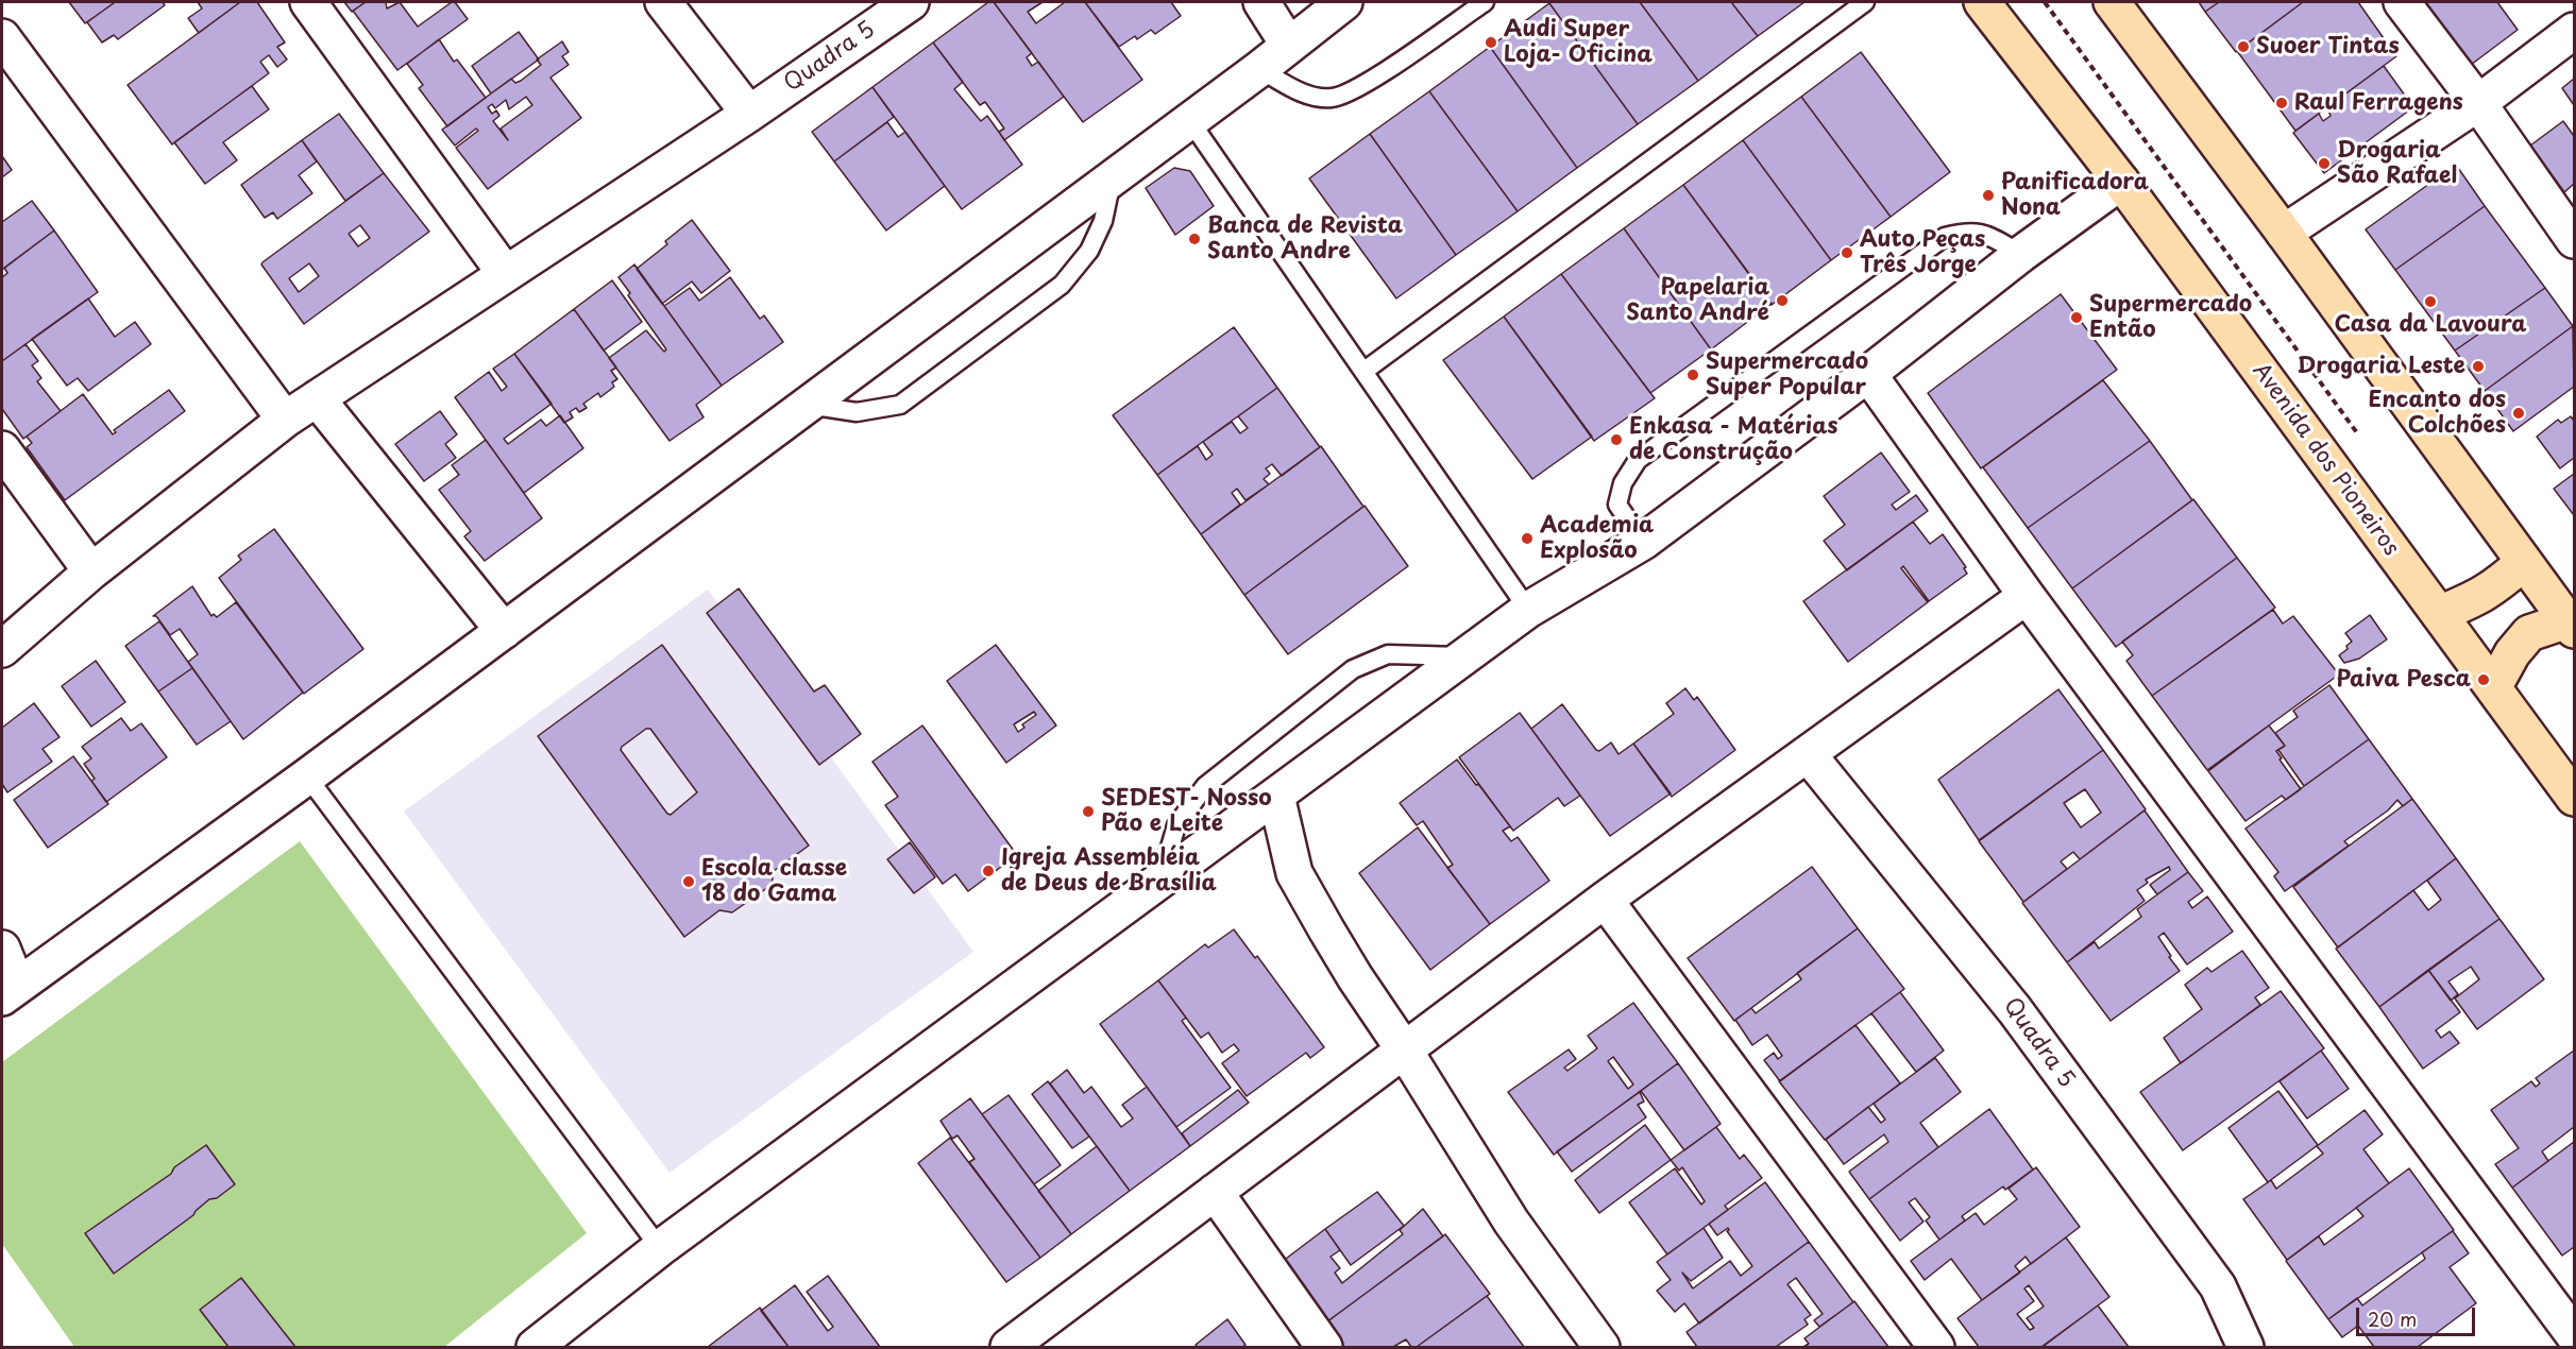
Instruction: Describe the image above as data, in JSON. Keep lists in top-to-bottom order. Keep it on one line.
{"streets":{"main road":["Avenida dos Pioneiros"],"street":["Quadra 5"]},"places":["Audi Super Loja- Oficina","Suoer Tintas","Raul Ferragens","Drogaria São Rafael","Panificadora Nona","Banca de Revista Santo Andre","Auto Peças Três Jorge","Papelaria Santo André","Casa da Lavoura","Supermercado Então","Drogaria Leste","Supermercado Super Popular","Encanto dos Colchões","Enkasa - Matérias de Construção","Academia Explosão","Paiva Pesca","SEDEST- Nosso Pão e Leite","Igreja Assembléia de Deus de Brasília","Escola classe 18 do Gama"],"scale_bar":"20 m"}
